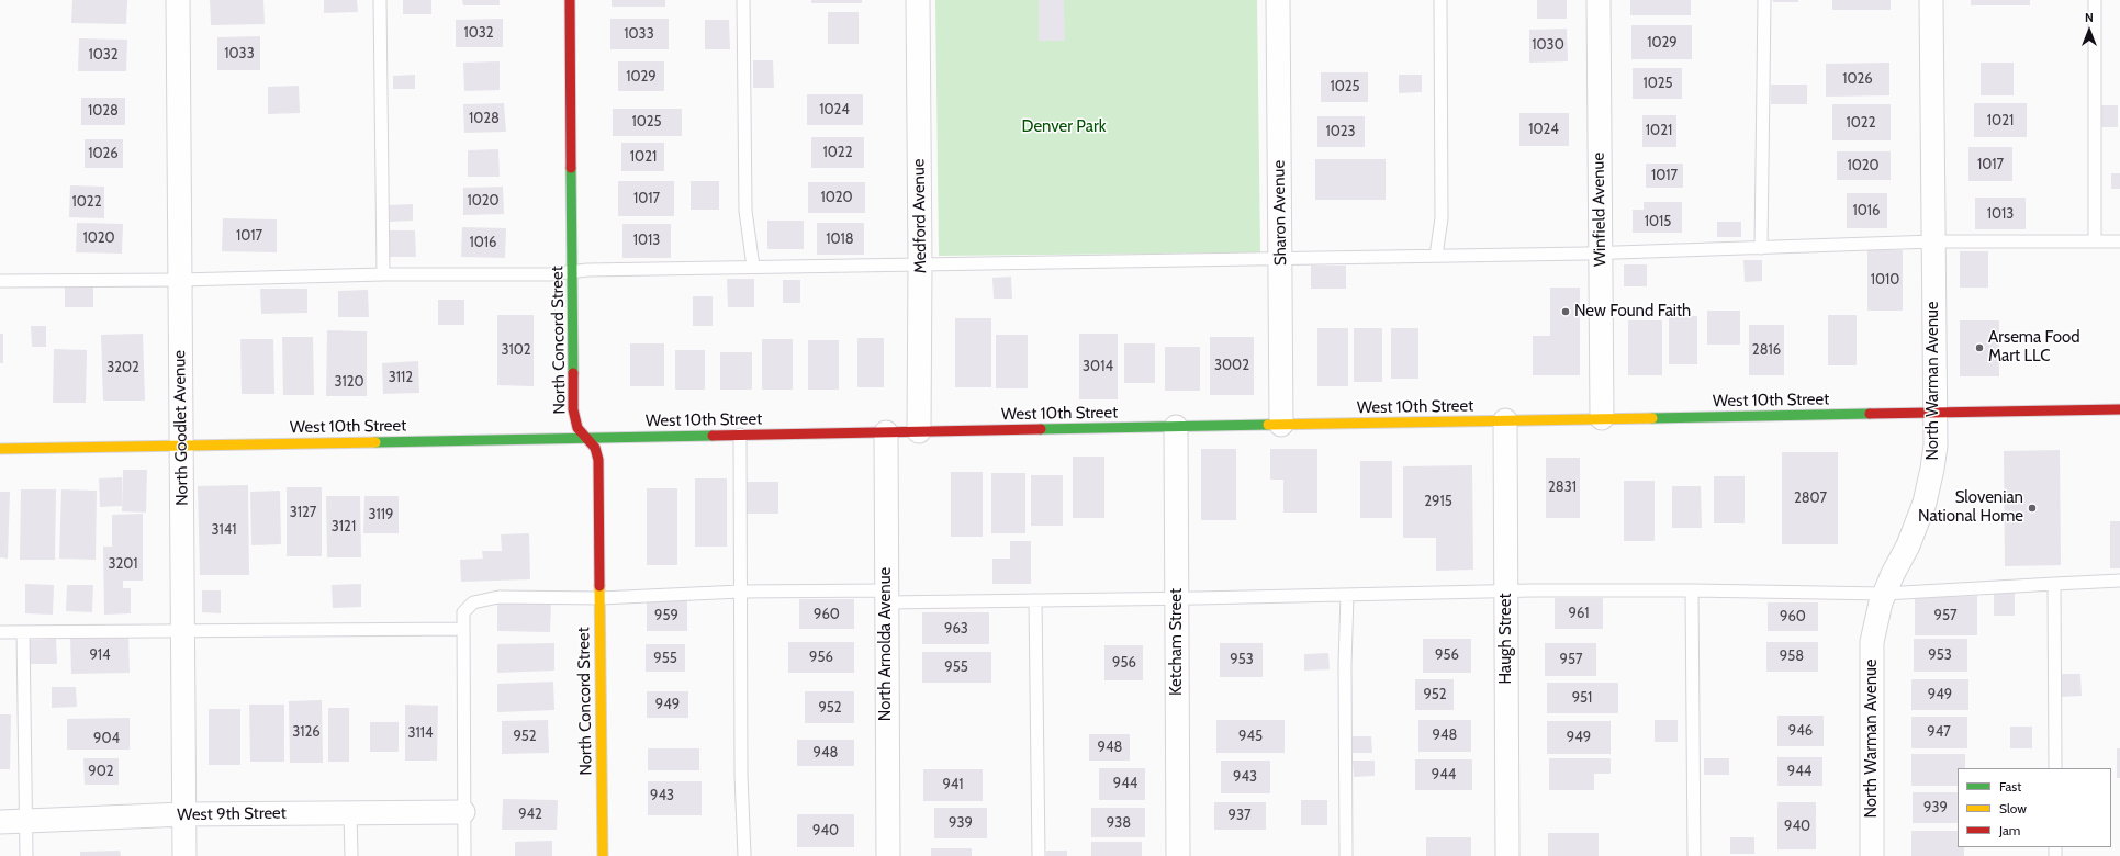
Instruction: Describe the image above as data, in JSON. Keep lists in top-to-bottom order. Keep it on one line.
{"streets":{"main road":["North Concord Street","West 10th Street"],"street":["Winfield Avenue","Sharon Avenue","Medford Avenue","North Warman Avenue","North Goodlet Avenue","Haugh Street","Ketcham Street","North Arnolda Avenue","West 9th Street"]},"crossings":[["Winfield Avenue","West 10th Street"],["Sharon Avenue","West 10th Street"],["Medford Avenue","West 10th Street"],["North Concord Street","West 10th Street"],["North Warman Avenue","West 10th Street"],["West 10th Street","North Goodlet Avenue"],["West 10th Street","Haugh Street"],["West 10th Street","Ketcham Street"],["West 10th Street","North Arnolda Avenue"],["North Goodlet Avenue","West 9th Street"]],"parks":["Denver Park"],"places":["New Found Faith","Arsema Food Mart LLC","Slovenian National Home"],"house_numbers":["1032","1033","1029","1030","1033","1032","1029","1026","1025","1025","1024","1028","1028","1021","1025","1022","1024","1021","1023","1022","1026","1021","1017","1020","1017","1020","1017","1020","1022","1016","1013","1015","1017","1020","1018","1013","1016","1010","3102","2816","3002","3014","3202","3112","3120","2831","2807","2915","3127","3119","3121","3141","3201","961","960","959","957","960","963","914","956","953","958","956","955","953","957","956","955","952","949","951","949","952","946","3126","947","3114","948","952","945","949","904","948","948","902","944","944","943","944","941","943","939","942","937","939","938","940","940"],"legend":["Fast","Slow","Jam"],"north":"top"}
